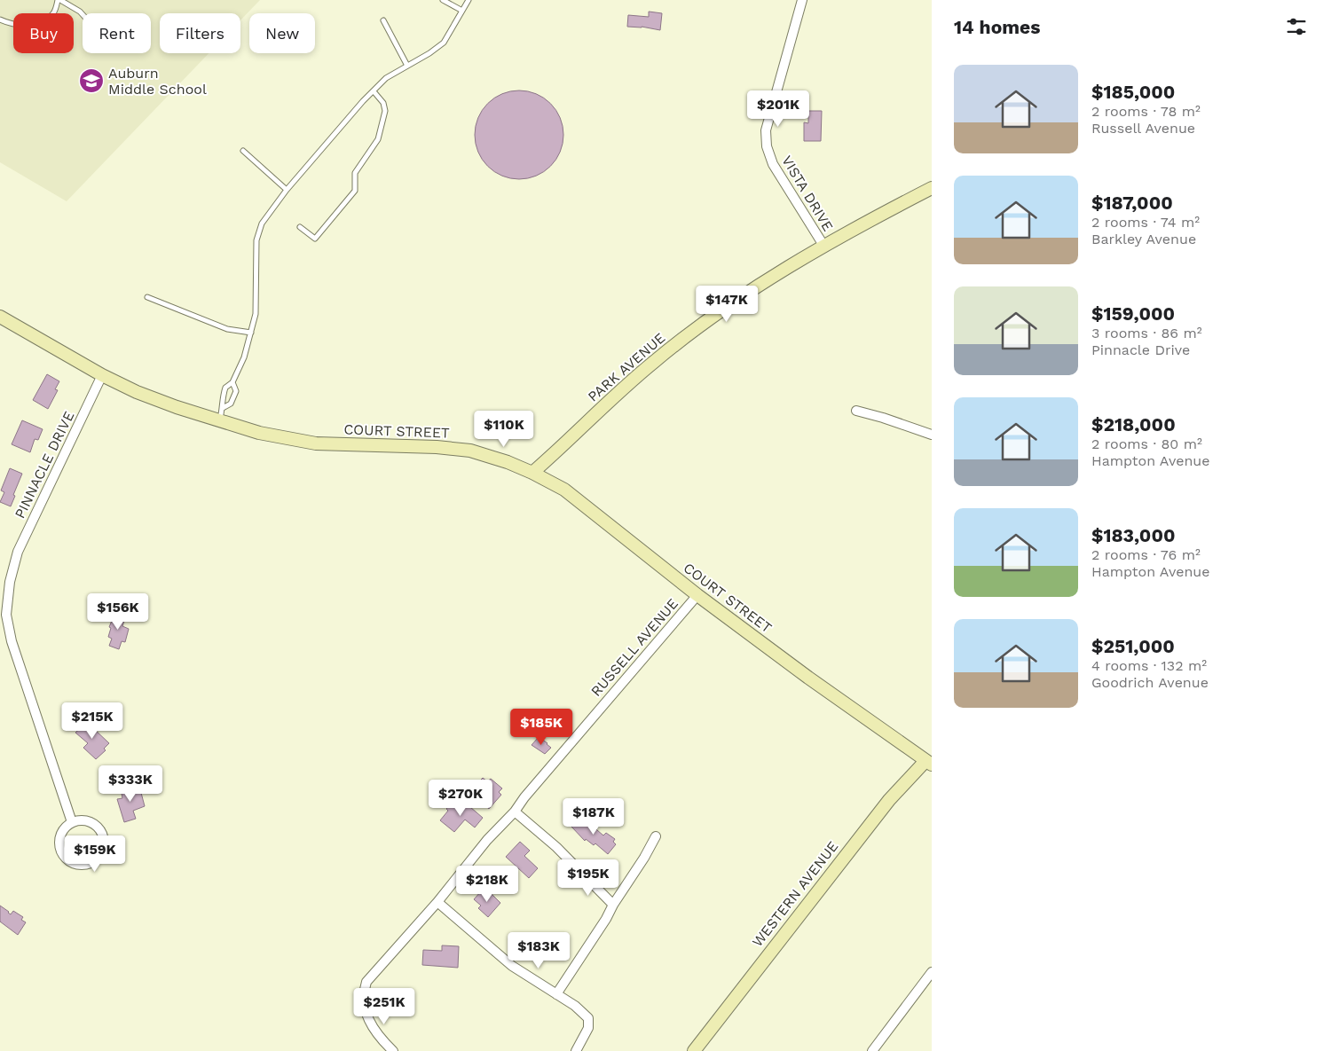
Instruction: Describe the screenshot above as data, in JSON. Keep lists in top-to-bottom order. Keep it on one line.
{"streets":{"main road":["PARK AVENUE","COURT STREET","WESTERN AVENUE"],"street":["VISTA DRIVE","PINNACLE DRIVE","RUSSELL AVENUE"]},"crossings":[["VISTA DRIVE","PARK AVENUE"],["PARK AVENUE","COURT STREET"],["COURT STREET","PINNACLE DRIVE"],["COURT STREET","RUSSELL AVENUE"],["COURT STREET","WESTERN AVENUE"]],"places":{"school or university":["Auburn Middle School"]},"page":{"heading":"14 homes","chip":["Buy","Rent","Filters","New"],"list":[{"name":"$185,000","note":"2 rooms · 78 m² · Russell Avenue"},{"name":"$187,000","note":"2 rooms · 74 m² · Barkley Avenue"},{"name":"$159,000","note":"3 rooms · 86 m² · Pinnacle Drive"},{"name":"$218,000","note":"2 rooms · 80 m² · Hampton Avenue"},{"name":"$183,000","note":"2 rooms · 76 m² · Hampton Avenue"},{"name":"$251,000","note":"4 rooms · 132 m² · Goodrich Avenue"}],"price":["$201K","$147K","$110K","$156K","$215K","$185K","$333K","$270K","$187K","$159K","$195K","$218K","$183K","$251K"]}}
